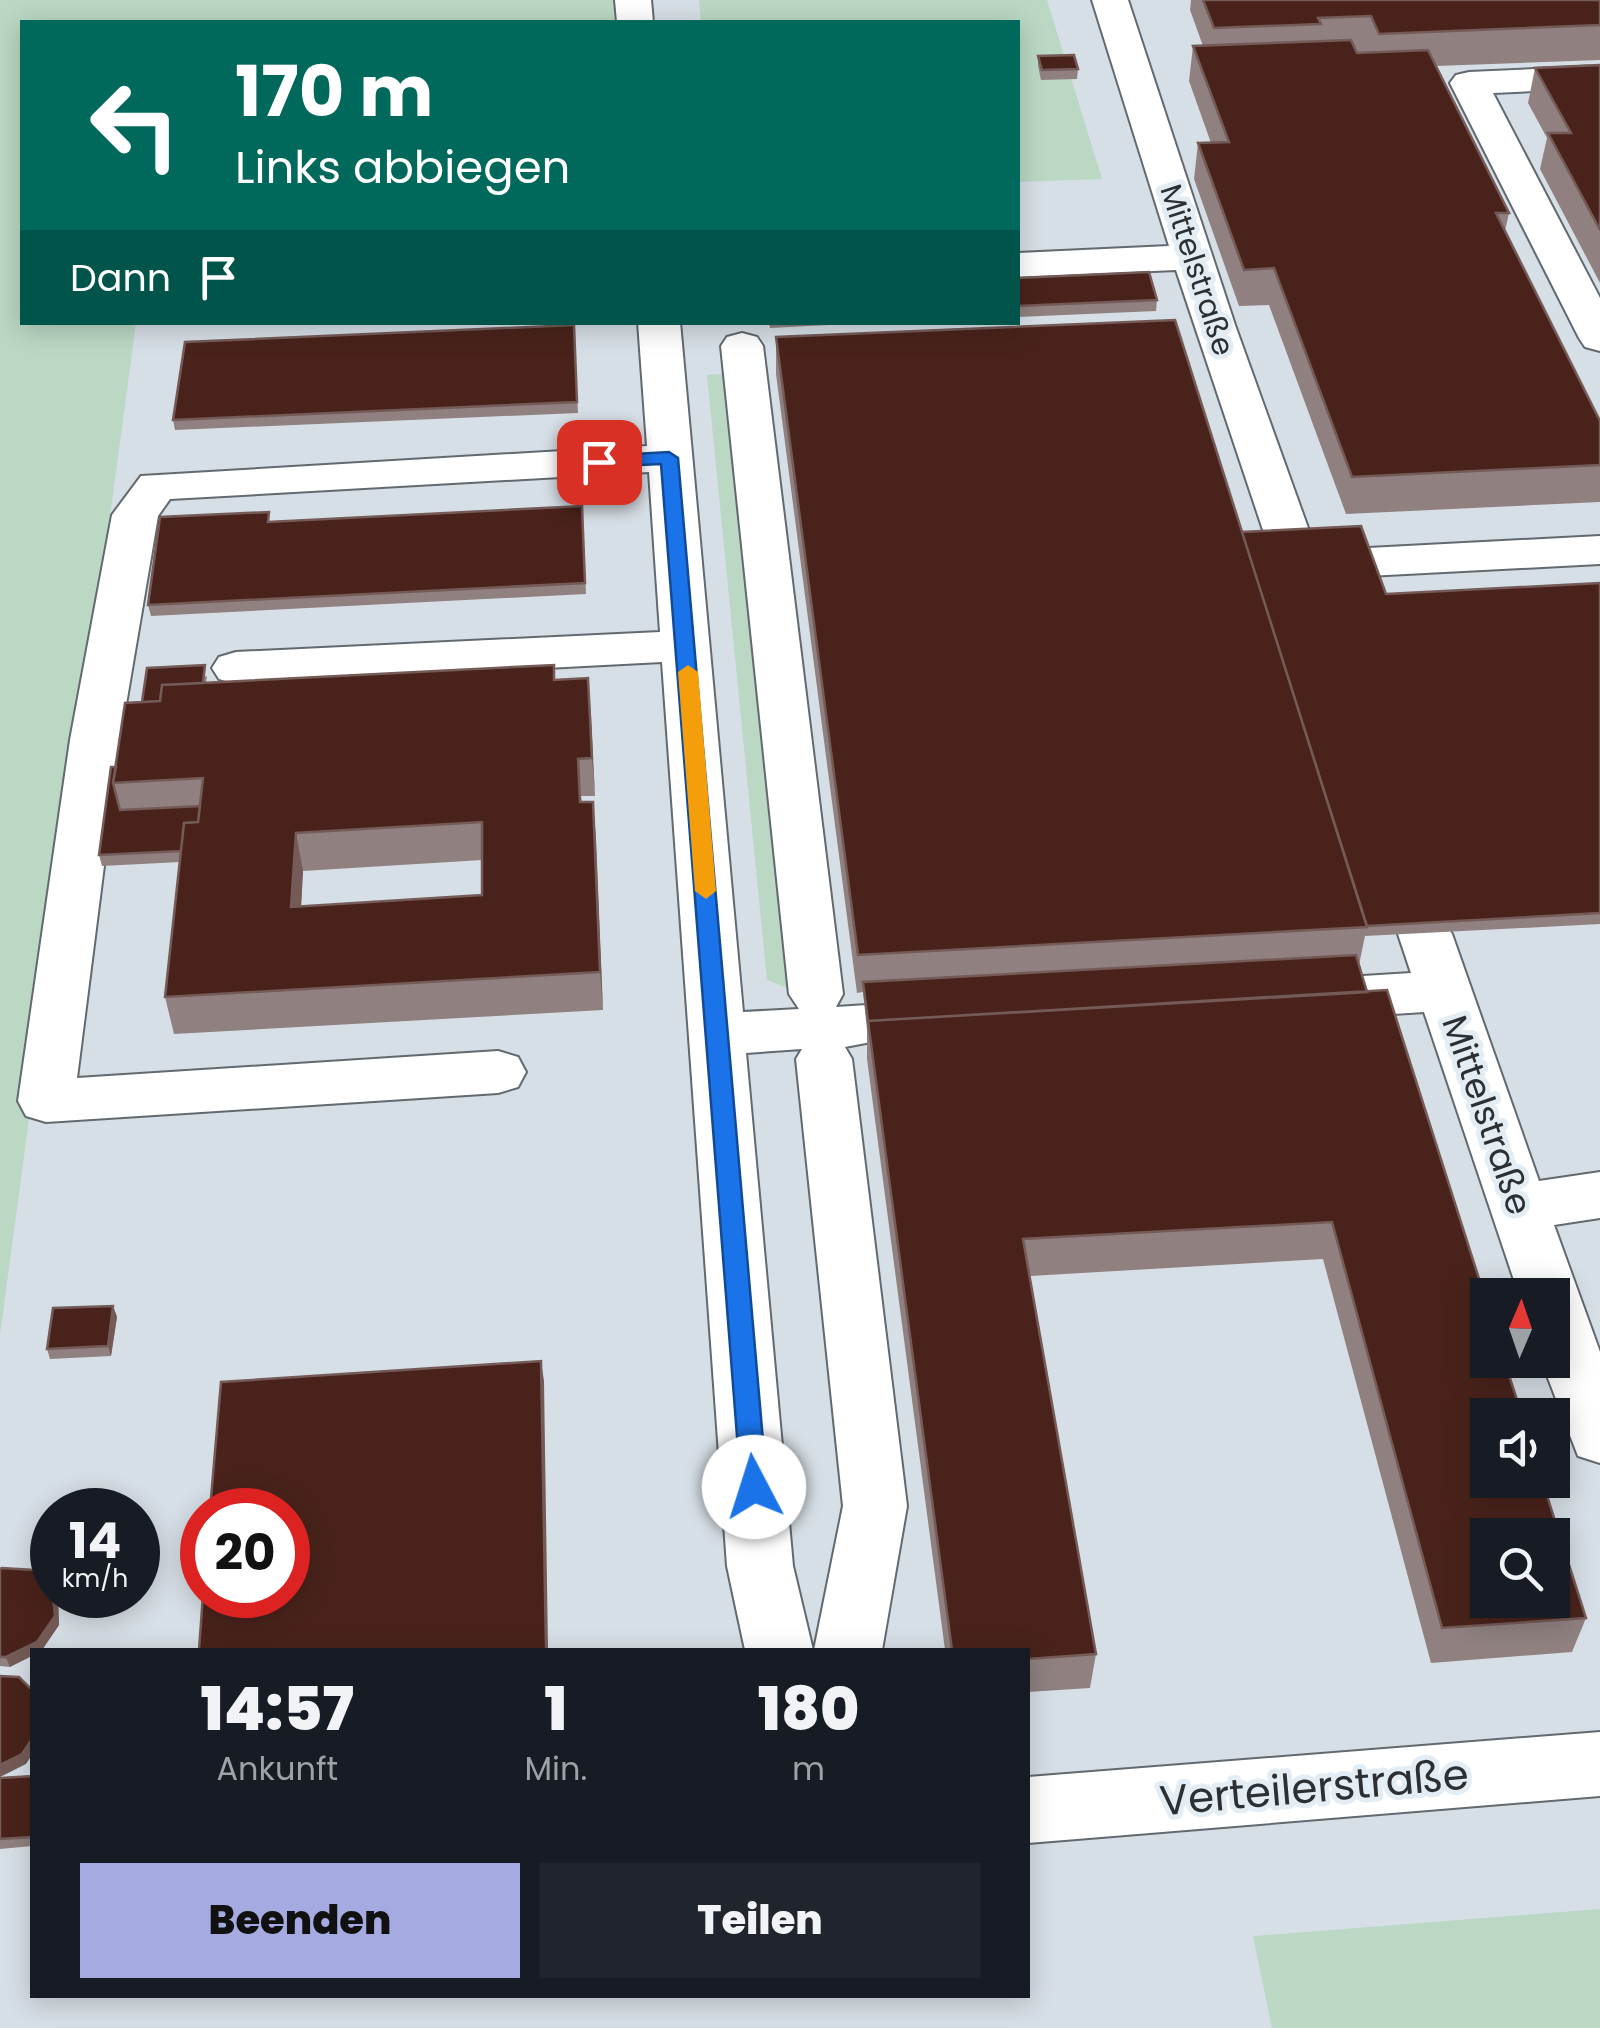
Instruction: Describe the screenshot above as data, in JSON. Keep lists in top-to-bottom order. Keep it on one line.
{"streets":{"lane":["Mittelstraße","Verteilerstraße"]},"north":"top","page":{"turn":["170 m","Links abbiegen"],"then":"Dann","speed":"14 km/h","limit":"20","eta":["14:57","Ankunft","1","Min.","180","m"],"buttons":["Beenden","Teilen"]}}
